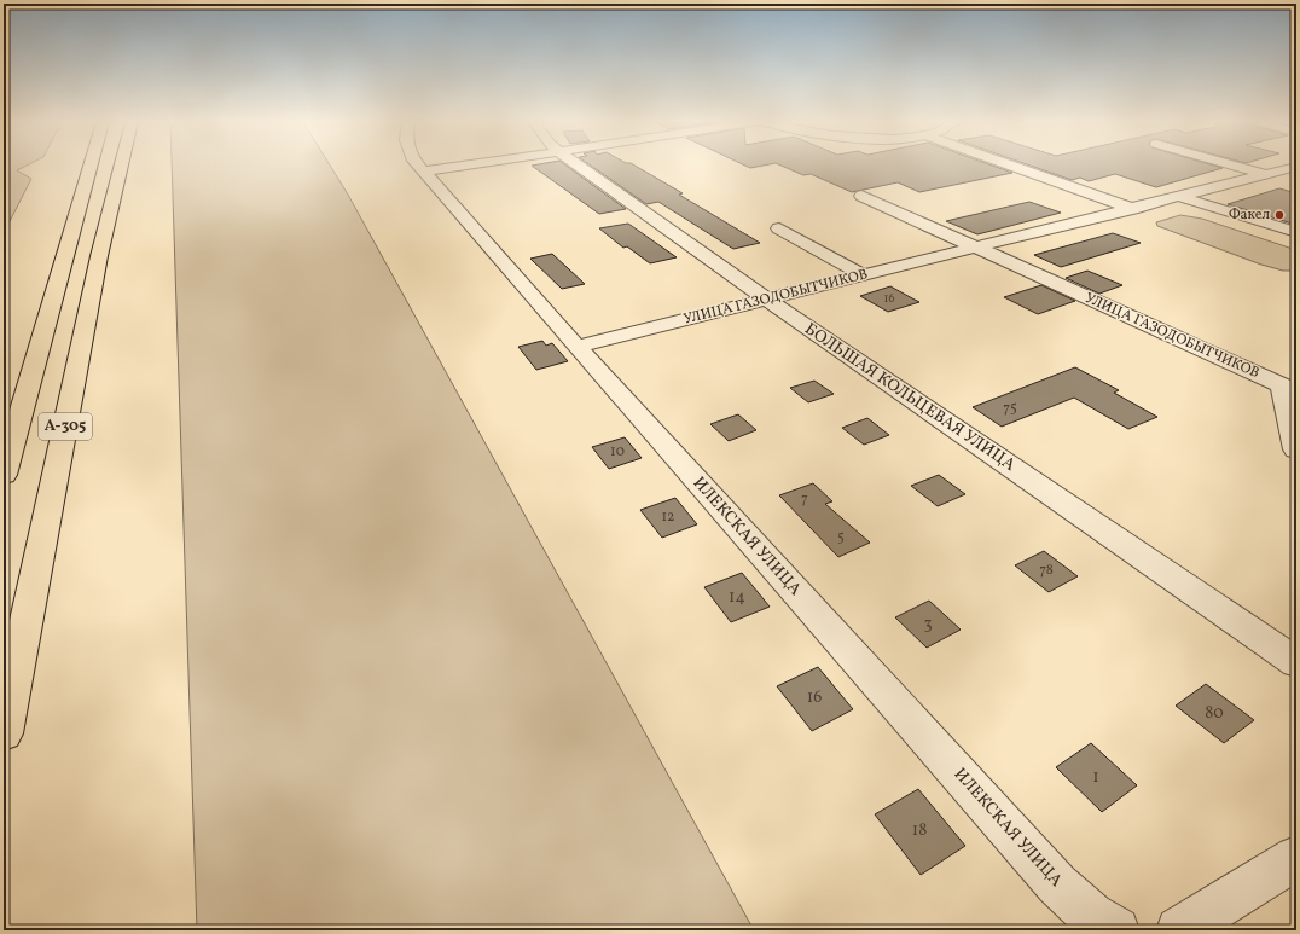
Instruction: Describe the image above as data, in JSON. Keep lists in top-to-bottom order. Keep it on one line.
{"streets":{"highway":["А-305"],"street":["УЛИЦА ГАЗОДОБЫТЧИКОВ","БОЛЬШАЯ КОЛЬЦЕВАЯ УЛИЦА","ИЛЕКСКАЯ УЛИЦА"]},"crossings":[["УЛИЦА ГАЗОДОБЫТЧИКОВ","БОЛЬШАЯ КОЛЬЦЕВАЯ УЛИЦА"],["УЛИЦА ГАЗОДОБЫТЧИКОВ","ИЛЕКСКАЯ УЛИЦА"]],"places":["Факел"],"house_numbers":["16","75","10","7","12","5","78","14","3","16","80","1","18"]}
